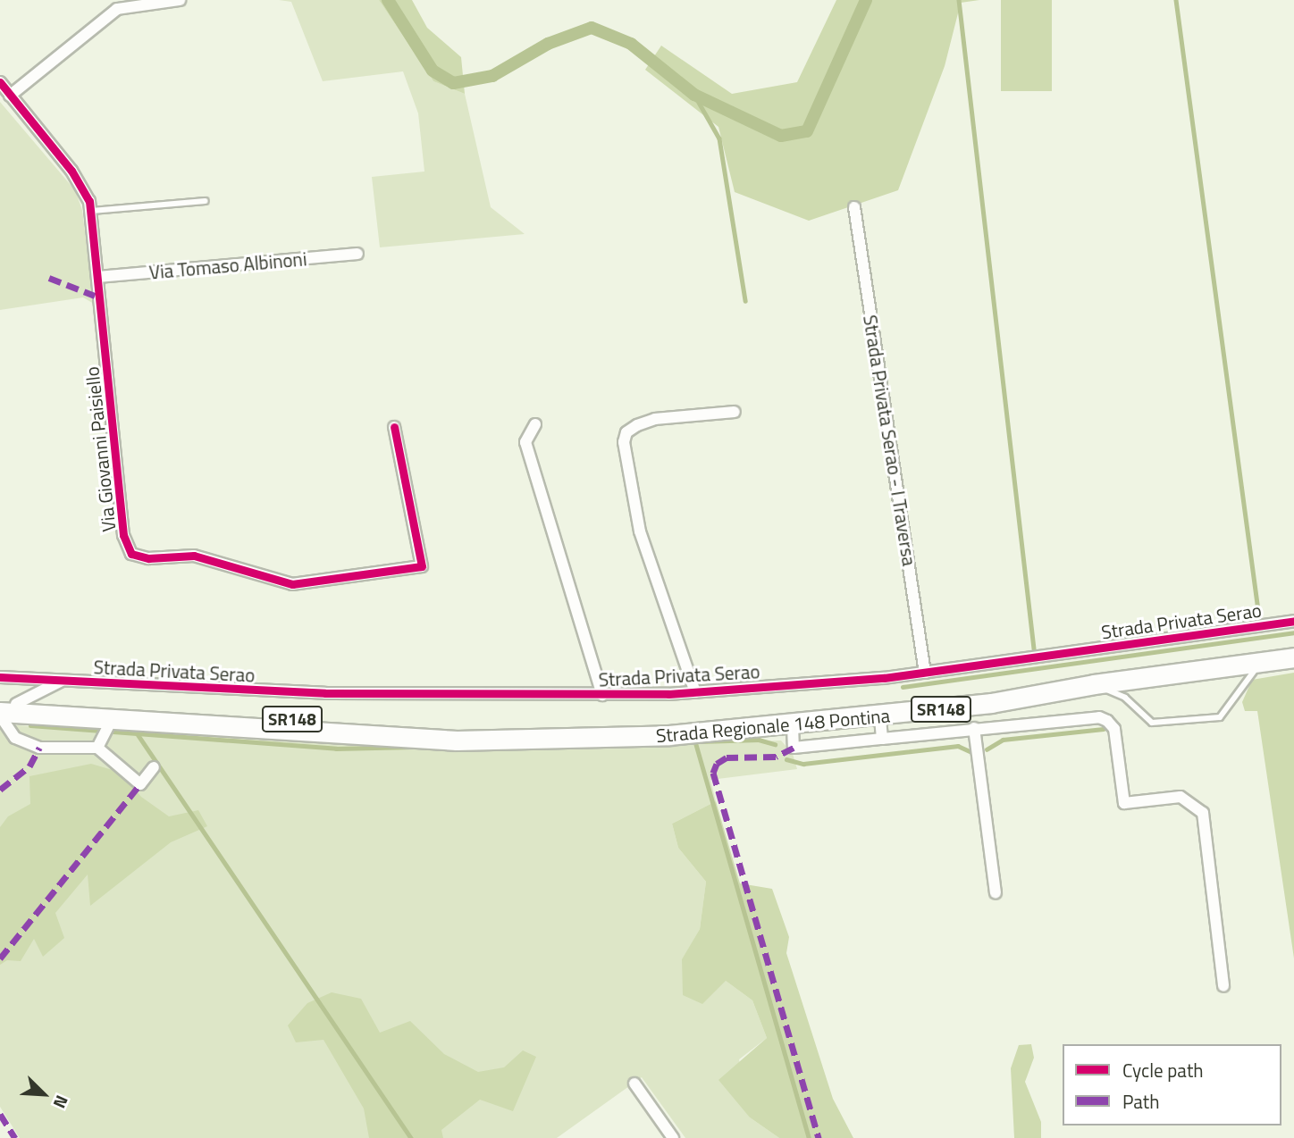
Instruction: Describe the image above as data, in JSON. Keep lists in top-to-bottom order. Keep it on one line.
{"streets":{"main road":["SR148","Strada Regionale 148 Pontina"],"street":["Via Tomaso Albinoni","Strada Privata Serao - I Traversa","Via Giovanni Paisiello","Strada Privata Serao"]},"crossings":[["Via Tomaso Albinoni","Via Giovanni Paisiello"],["Strada Privata Serao - I Traversa","Strada Privata Serao"],["Strada Privata Serao","Strada Regionale 148 Pontina"]],"legend":["Cycle path","Path"],"north":"bottom right"}
